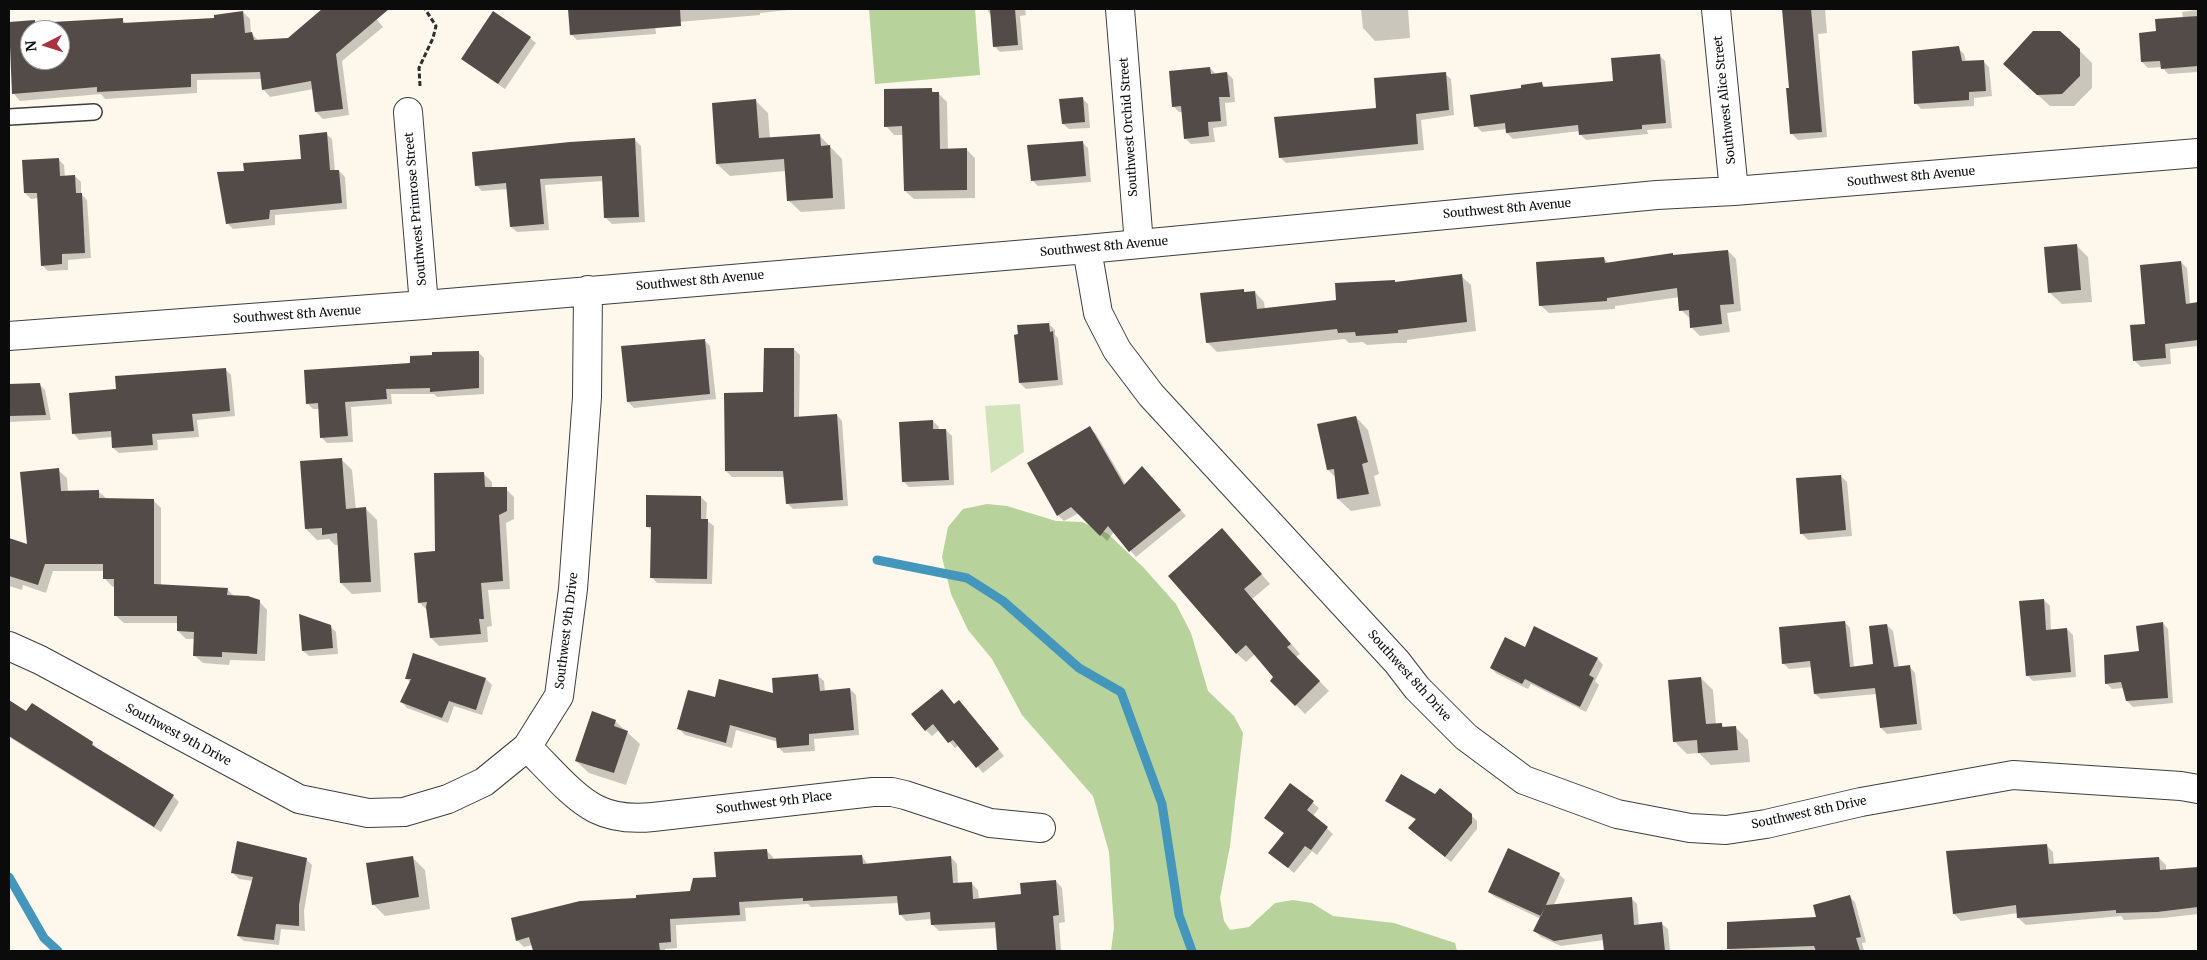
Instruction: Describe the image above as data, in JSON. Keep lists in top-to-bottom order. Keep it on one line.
{"streets":{"street":["Southwest Alice Street","Southwest Orchid Street","Southwest 8th Avenue","Southwest Primrose Street","Southwest 9th Drive","Southwest 8th Drive","Southwest 9th Place"]},"crossings":[["Southwest Alice Street","Southwest 8th Avenue"],["Southwest Orchid Street","Southwest 8th Avenue"],["Southwest 8th Avenue","Southwest Primrose Street"],["Southwest 8th Avenue","Southwest 9th Drive"],["Southwest 8th Avenue","Southwest 8th Drive"],["Southwest 9th Drive","Southwest 9th Place"]],"north":"left"}
